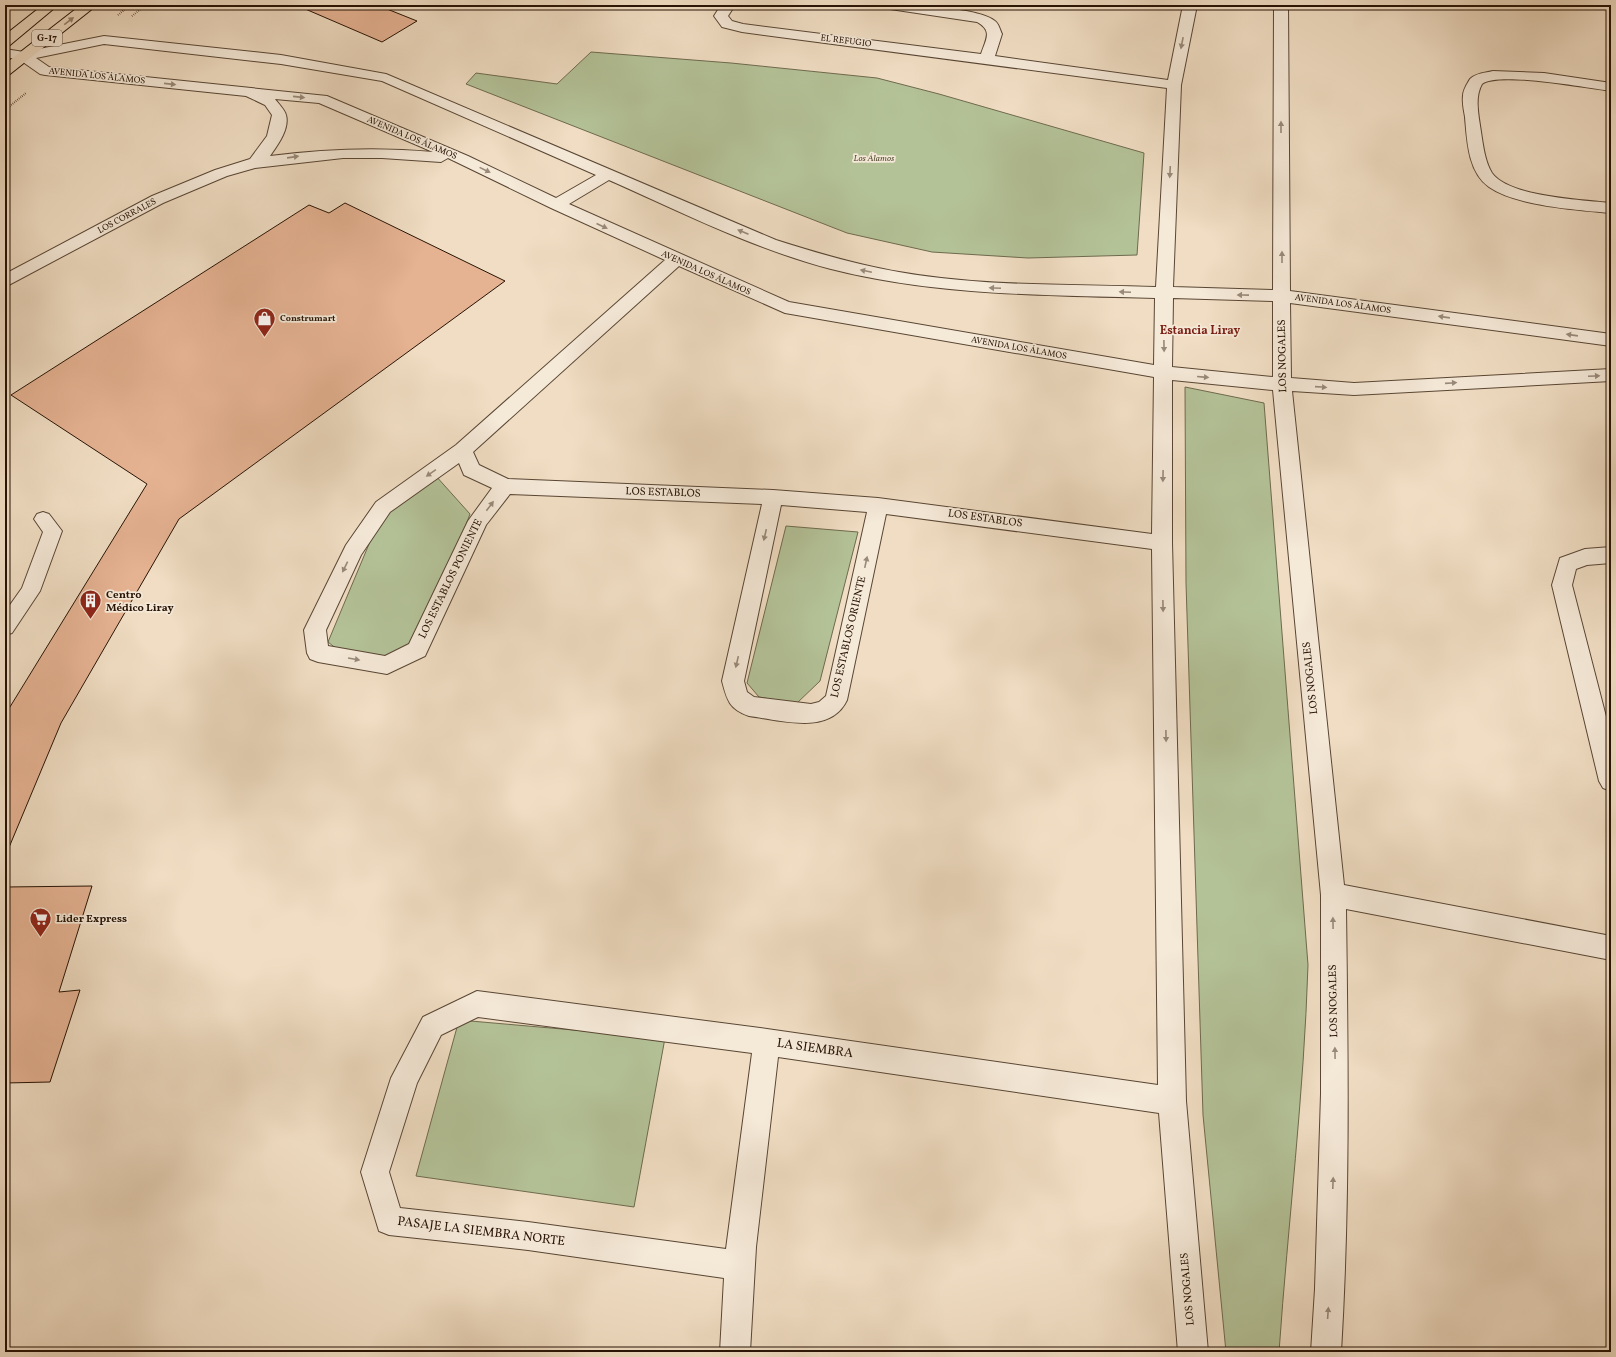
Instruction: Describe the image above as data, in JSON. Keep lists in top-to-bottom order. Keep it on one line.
{"streets":{"main road":["G-17"],"street":["EL REFUGIO","AVENIDA LOS ÁLAMOS","LOS CORRALES","LOS NOGALES","LOS ESTABLOS","LOS ESTABLOS PONIENTE","LOS ESTABLOS ORIENTE","LA SIEMBRA","PASAJE LA SIEMBRA NORTE"]},"crossings":[["G-17","AVENIDA LOS ÁLAMOS"],["EL REFUGIO","LOS NOGALES"],["AVENIDA LOS ÁLAMOS","LOS CORRALES"],["AVENIDA LOS ÁLAMOS","LOS NOGALES"],["LOS NOGALES","LOS ESTABLOS"],["LOS NOGALES","LA SIEMBRA"],["LOS ESTABLOS","LOS ESTABLOS PONIENTE"],["LOS ESTABLOS","LOS ESTABLOS ORIENTE"],["LA SIEMBRA","PASAJE LA SIEMBRA NORTE"]],"one_way":["LOS CORRALES"],"districts":["Estancia Liray"],"parks":["Los Álamos"],"places":{"shop":["Construmart"],"building":["Centro Médico Liray"],"supermarket":["Lider Express"]}}
